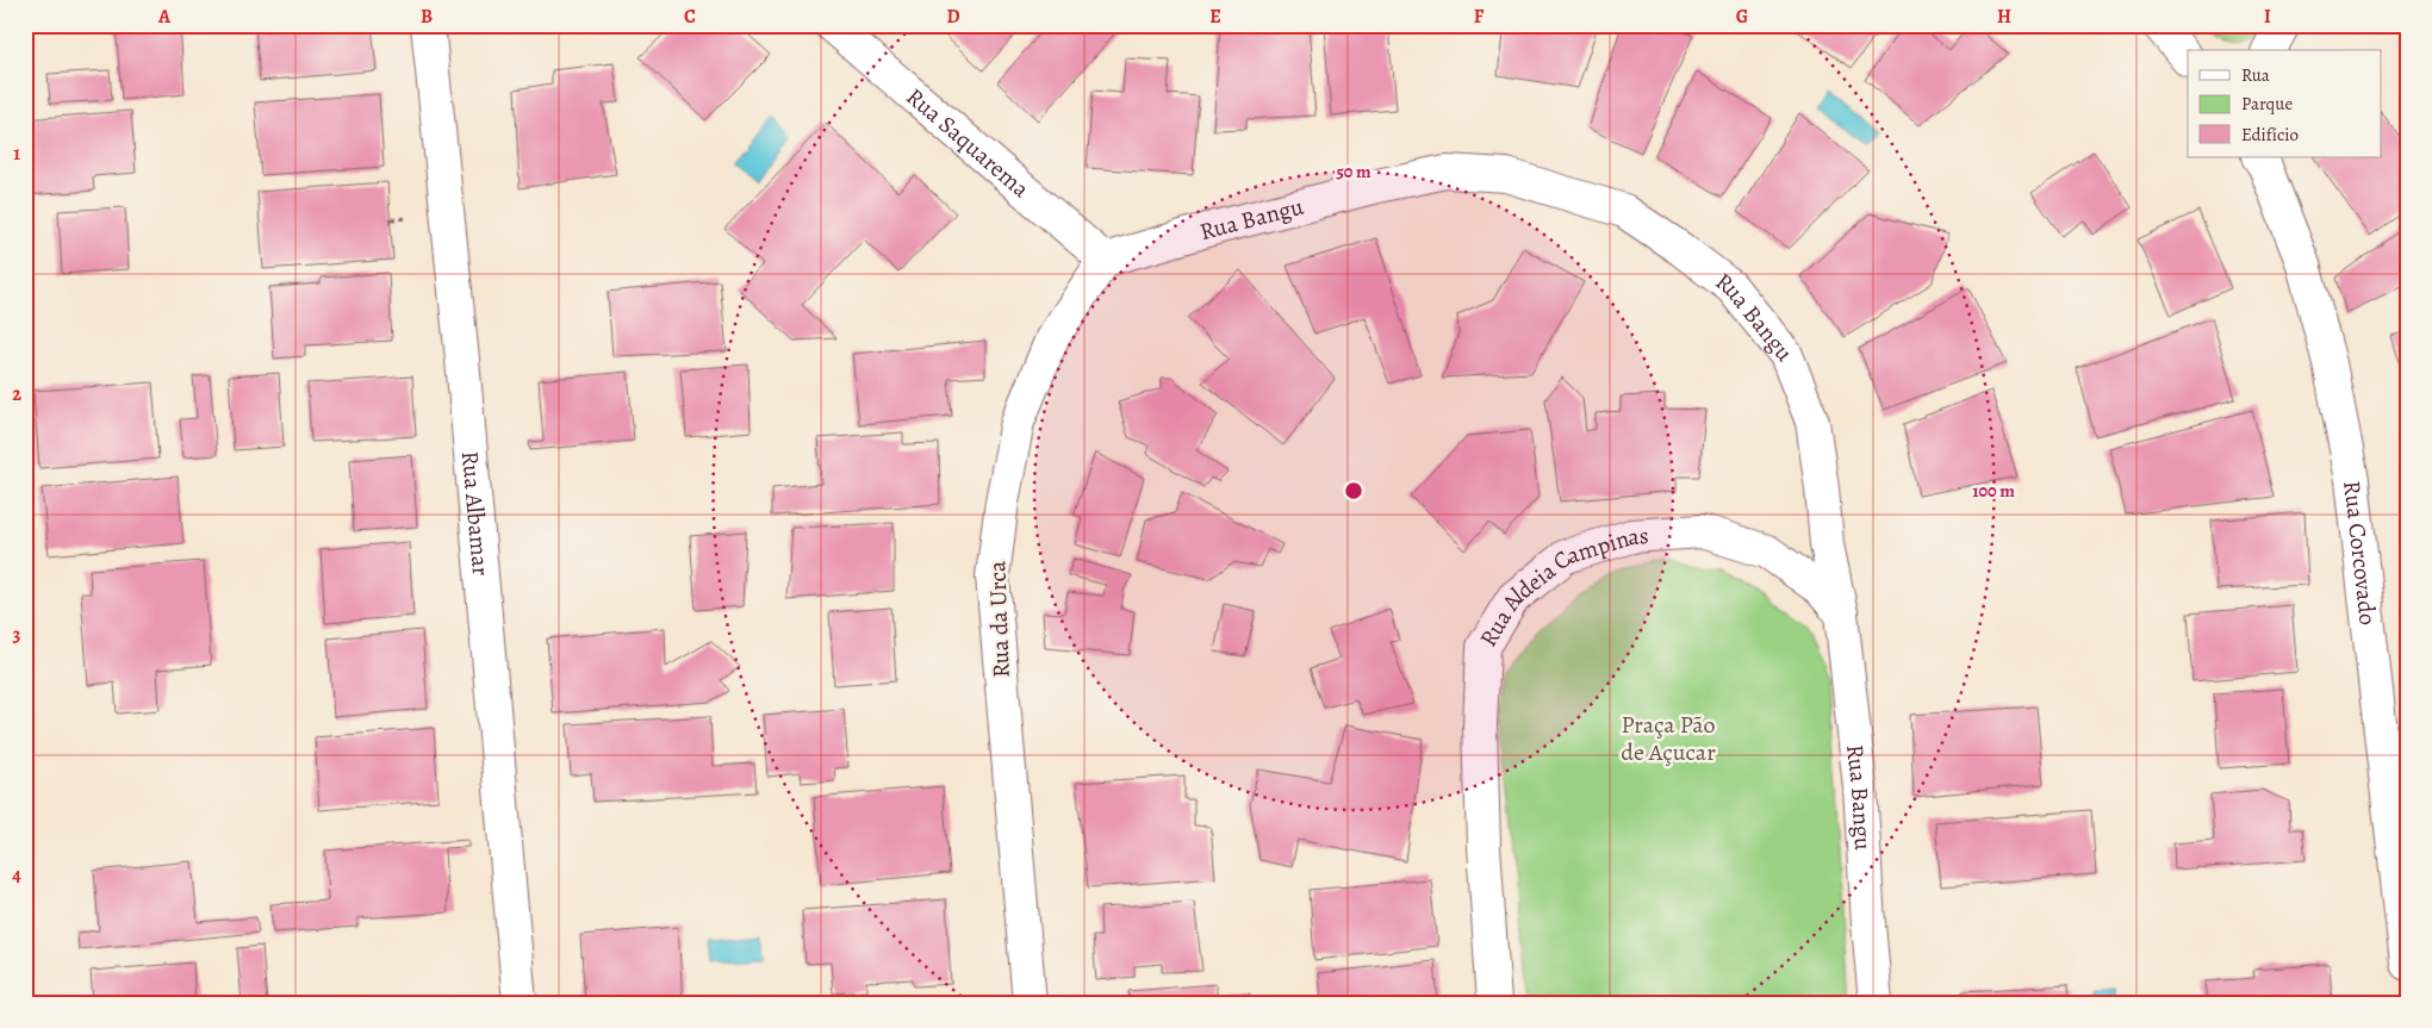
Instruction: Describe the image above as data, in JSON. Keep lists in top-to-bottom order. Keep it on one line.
{"streets":{"street":["Rua Saquarema","Rua Bangu","Rua Albamar","Rua Corcovado","Rua Aldeia Campinas","Rua da Urca"]},"crossings":[["Rua Saquarema","Rua Bangu"],["Rua Saquarema","Rua da Urca"],["Rua Bangu","Rua Aldeia Campinas"],["Rua Bangu","Rua da Urca"]],"parks":["Praça Pão de Açucar"],"legend":["Rua","Parque","Edifício"],"grid":{"columns":["A","B","C","D","E","F","G","H","I"],"rows":["1","2","3","4"]},"rings":["50 m","100 m"]}
